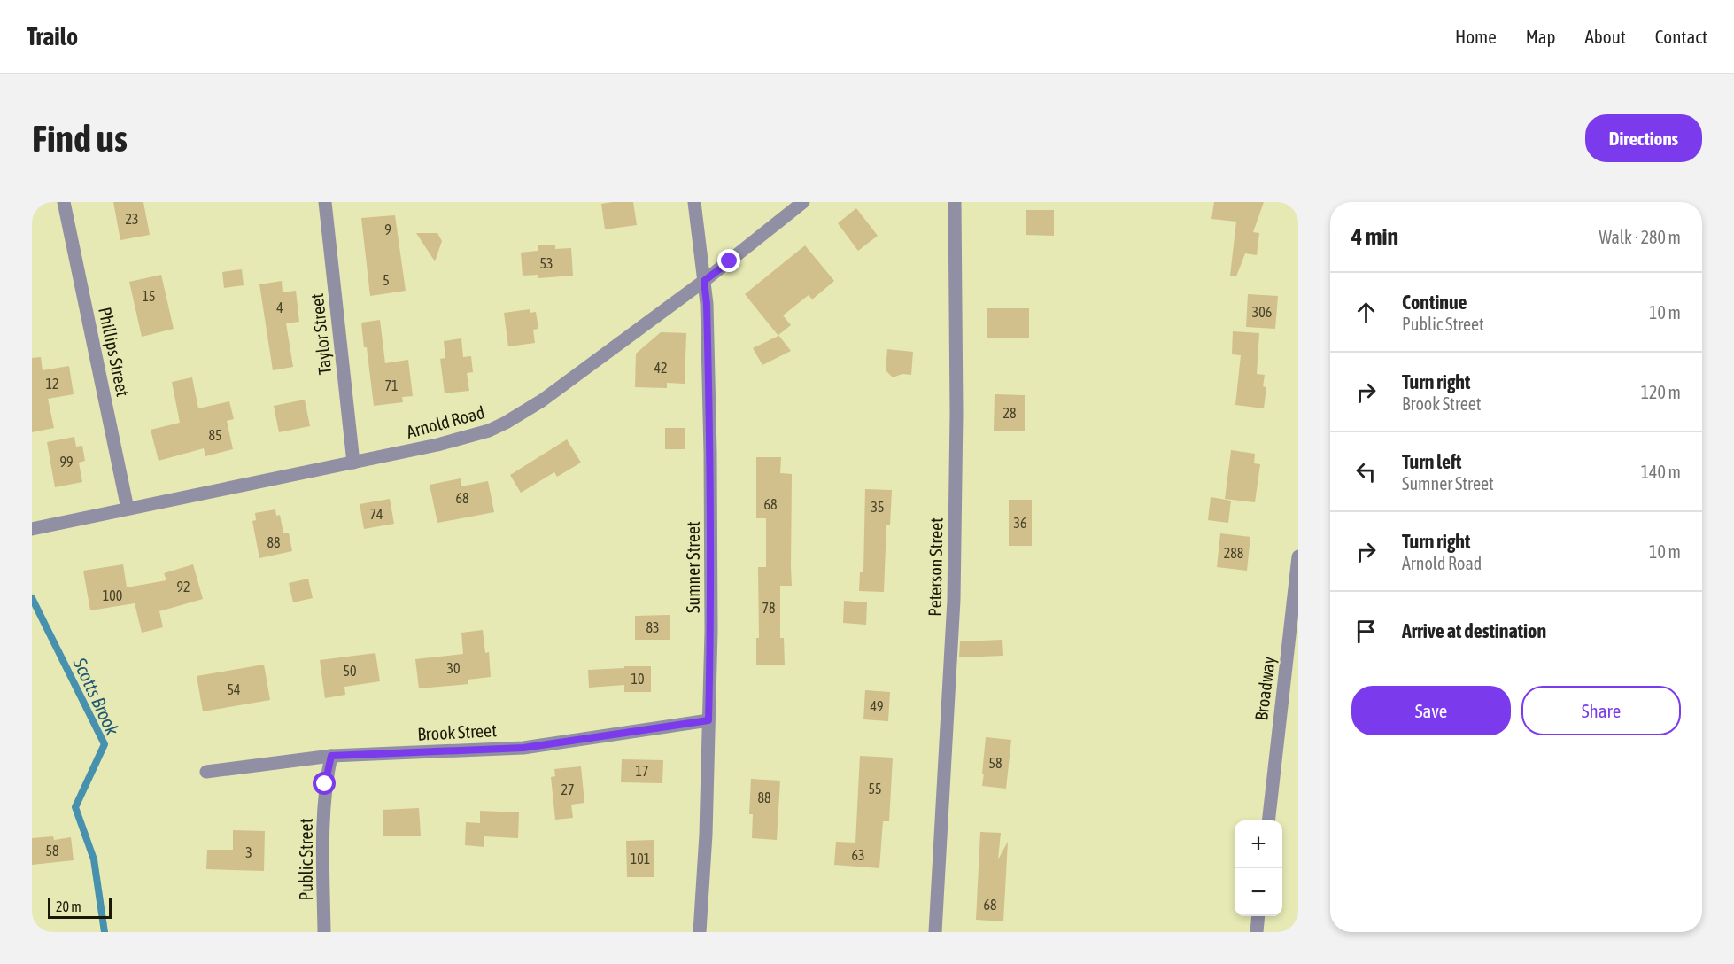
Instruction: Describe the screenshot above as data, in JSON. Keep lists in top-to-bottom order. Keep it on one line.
{"streets":{"street":["Taylor Street","Phillips Street","Arnold Road","Sumner Street","Peterson Street","Broadway","Brook Street","Public Street"]},"crossings":[["Taylor Street","Arnold Road"],["Phillips Street","Arnold Road"],["Arnold Road","Sumner Street"],["Sumner Street","Brook Street"],["Brook Street","Public Street"]],"water":["Scotts Brook"],"house_numbers":["23","9","53","5","15","4","306","42","12","71","28","85","99","68","68","35","74","36","88","288","92","100","78","83","30","50","10","54","49","58","17","55","27","88","58","3","63","101","68"],"scale_bar":"20 m","page":{"header":"Trailo","nav":["Home","Map","About","Contact"],"buttons":["Directions",["Save","Share"]],"title":"Find us","heading":["4 min","Walk · 280 m"],"list":[["Continue","Public Street","10 m"],["Turn right","Brook Street","120 m"],["Turn left","Sumner Street","140 m"],["Turn right","Arnold Road","10 m"],"Arrive at destination"],"map_buttons":["+","−"],"scale":"20 m"}}
